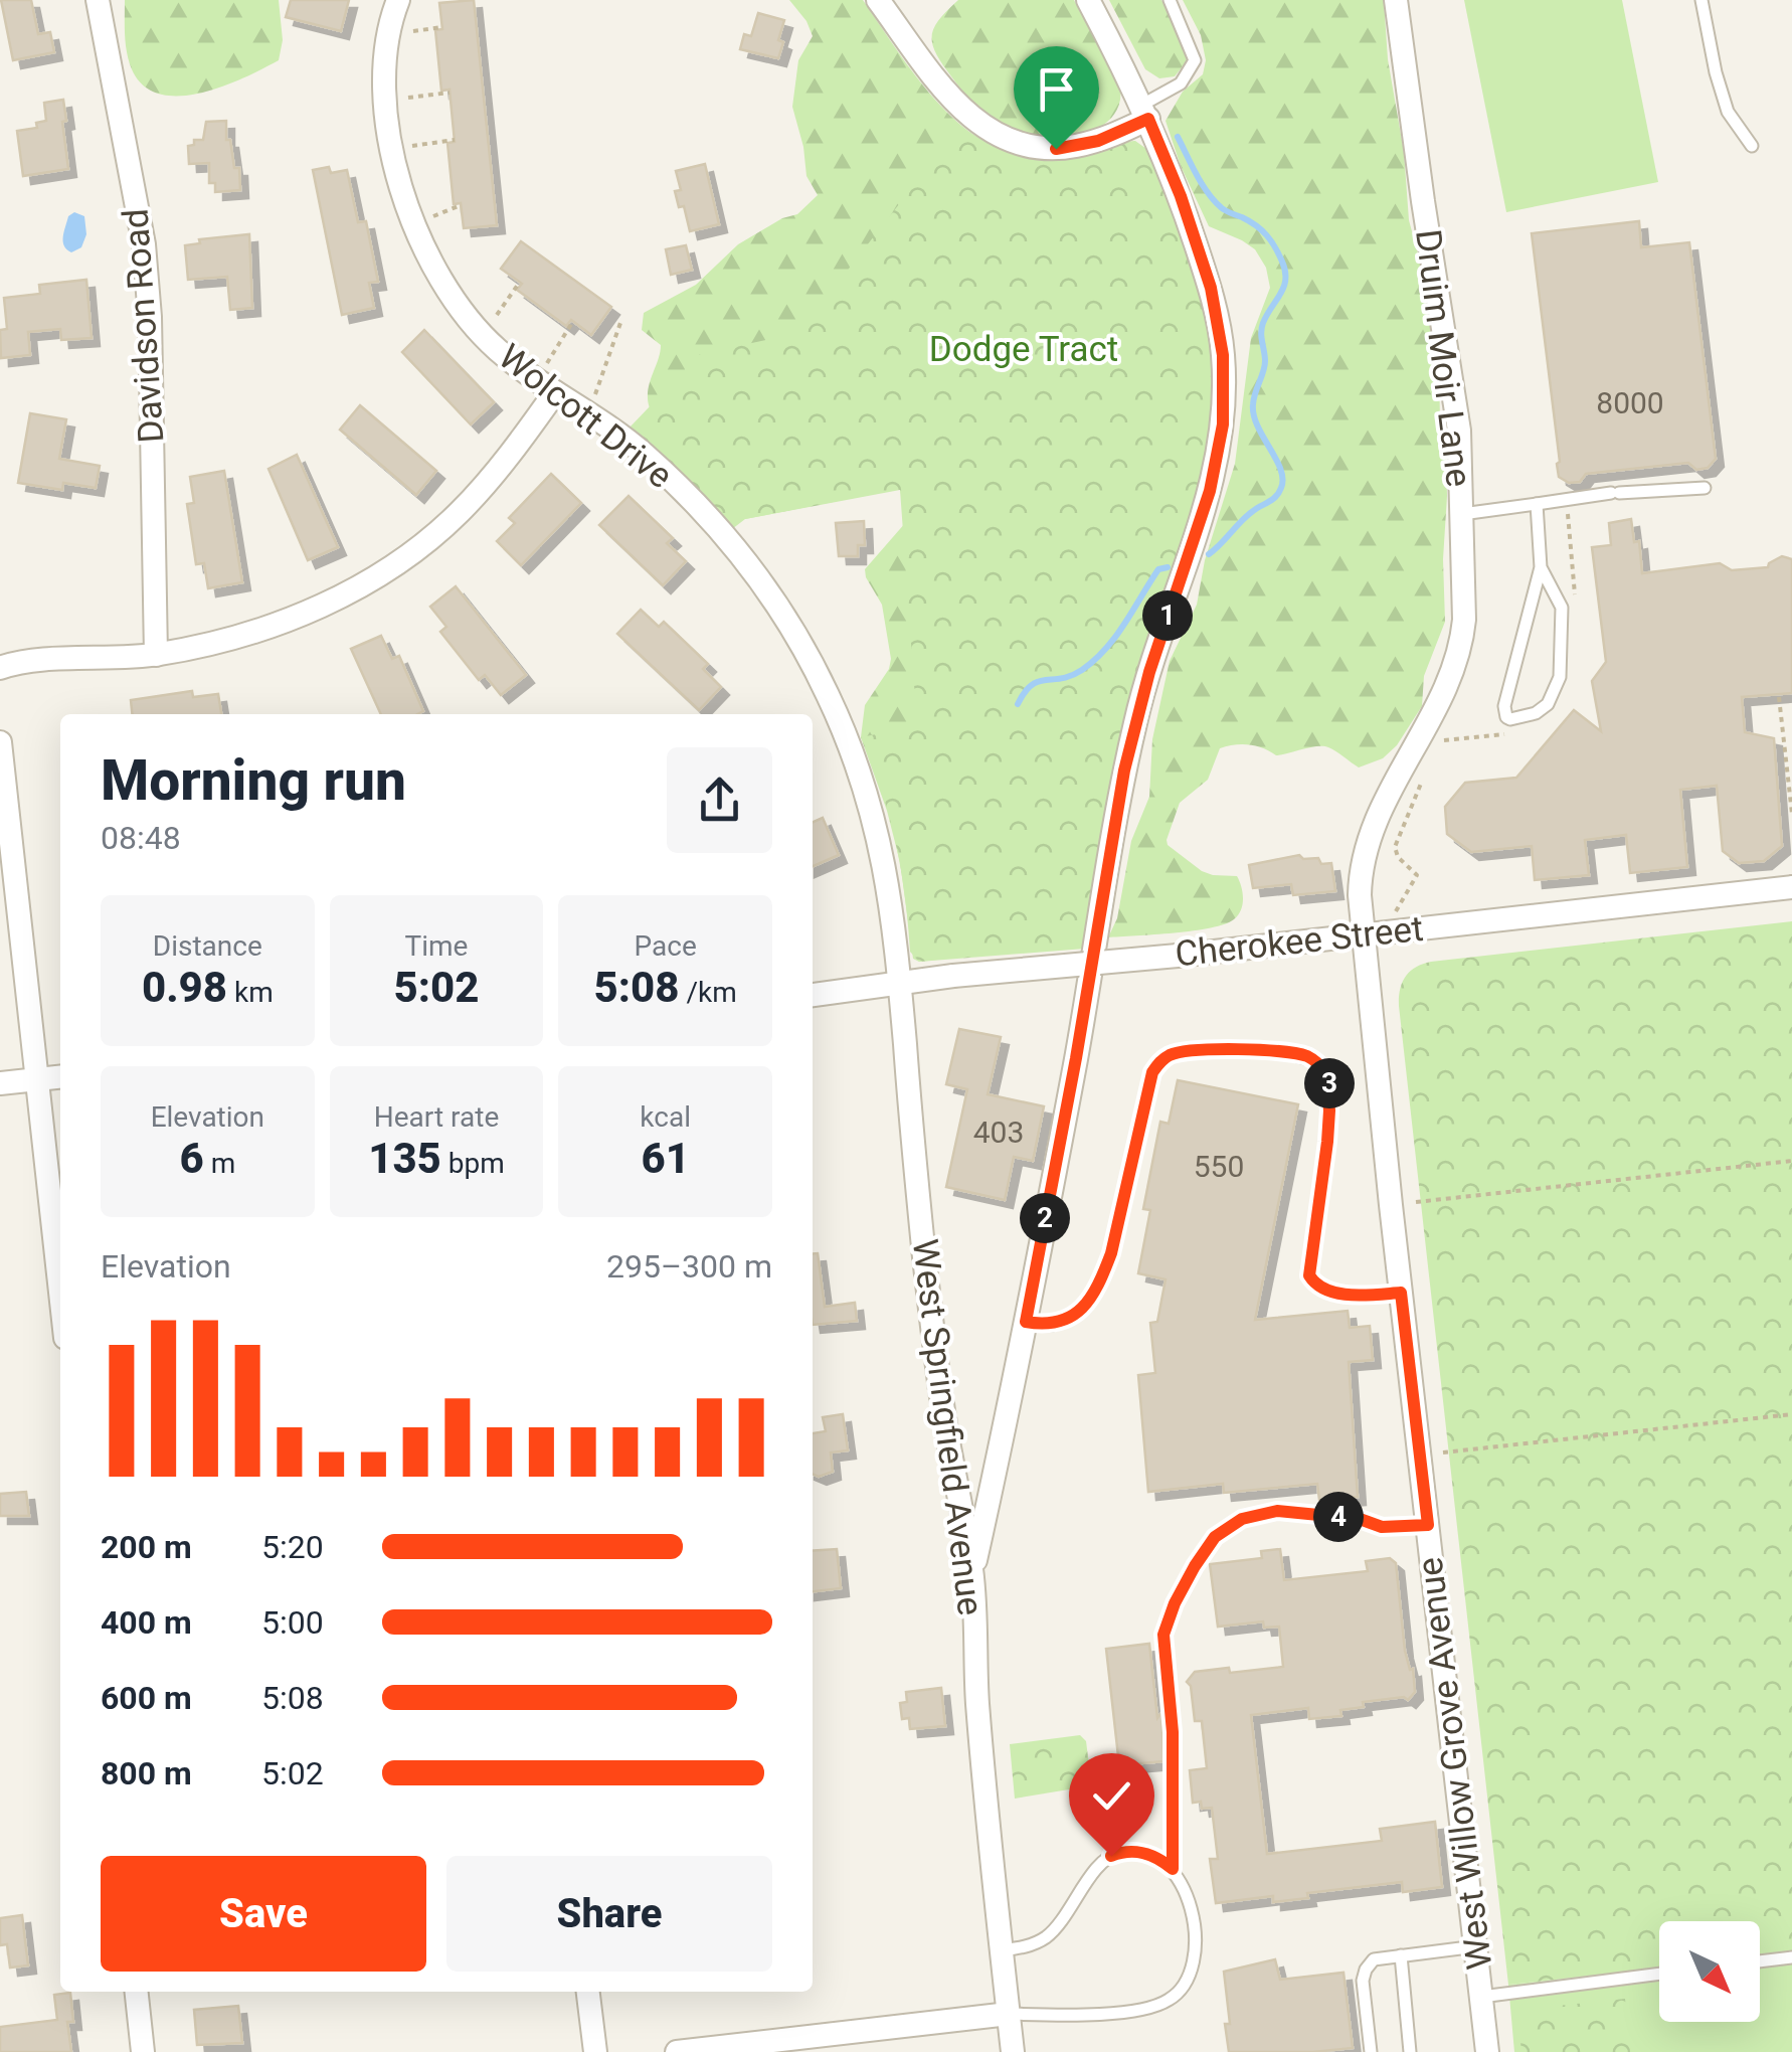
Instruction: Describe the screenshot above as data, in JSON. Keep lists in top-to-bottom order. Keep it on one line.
{"streets":{"street":["Davidson Road","Druim Moir Lane","Wolcott Drive","Cherokee Street","West Springfield Avenue","West Willow Grove Avenue"]},"crossings":[["Druim Moir Lane","Cherokee Street"],["Druim Moir Lane","West Willow Grove Avenue"],["Wolcott Drive","Cherokee Street"],["Wolcott Drive","West Springfield Avenue"],["Cherokee Street","West Springfield Avenue"],["Cherokee Street","West Willow Grove Avenue"]],"parks":["Dodge Tract"],"house_numbers":["8000","403","550"],"north":"bottom right","page":{"pins":["1","3","2","4"],"heading":["Morning run","08:48"],"stats":[["Distance","0.98 km"],["Time","5:02"],["Pace","5:08 /km"],["Elevation","6 m"],["Heart rate","135 bpm"],["kcal","61"]],"chart":["Elevation","295–300 m"],"list":[{"name":"200 m","note":"5:20"},{"name":"400 m","note":"5:00"},{"name":"600 m","note":"5:08"},{"name":"800 m","note":"5:02"}],"buttons":["Save","Share"]}}
